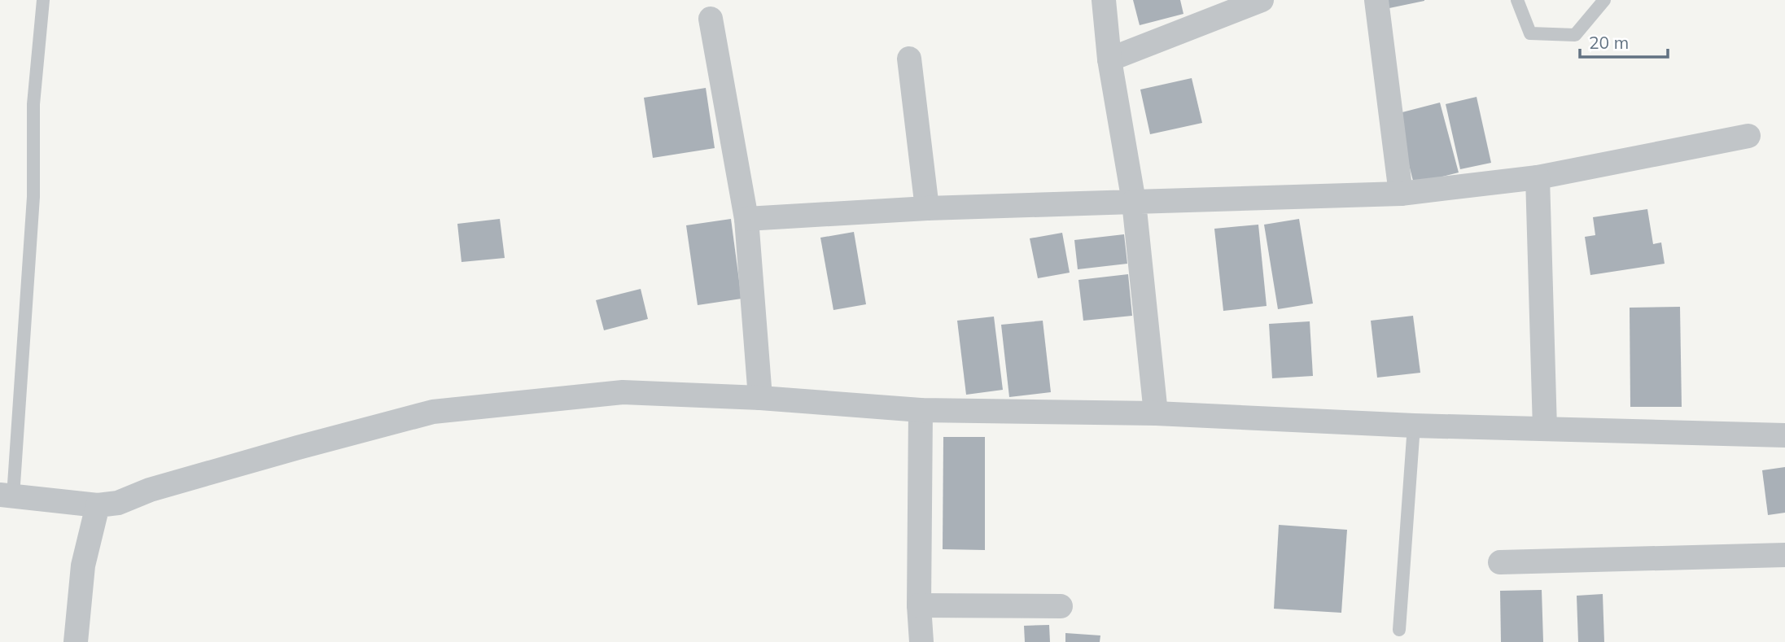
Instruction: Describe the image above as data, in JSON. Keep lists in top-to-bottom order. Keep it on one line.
{"scale_bar":"20 m"}
